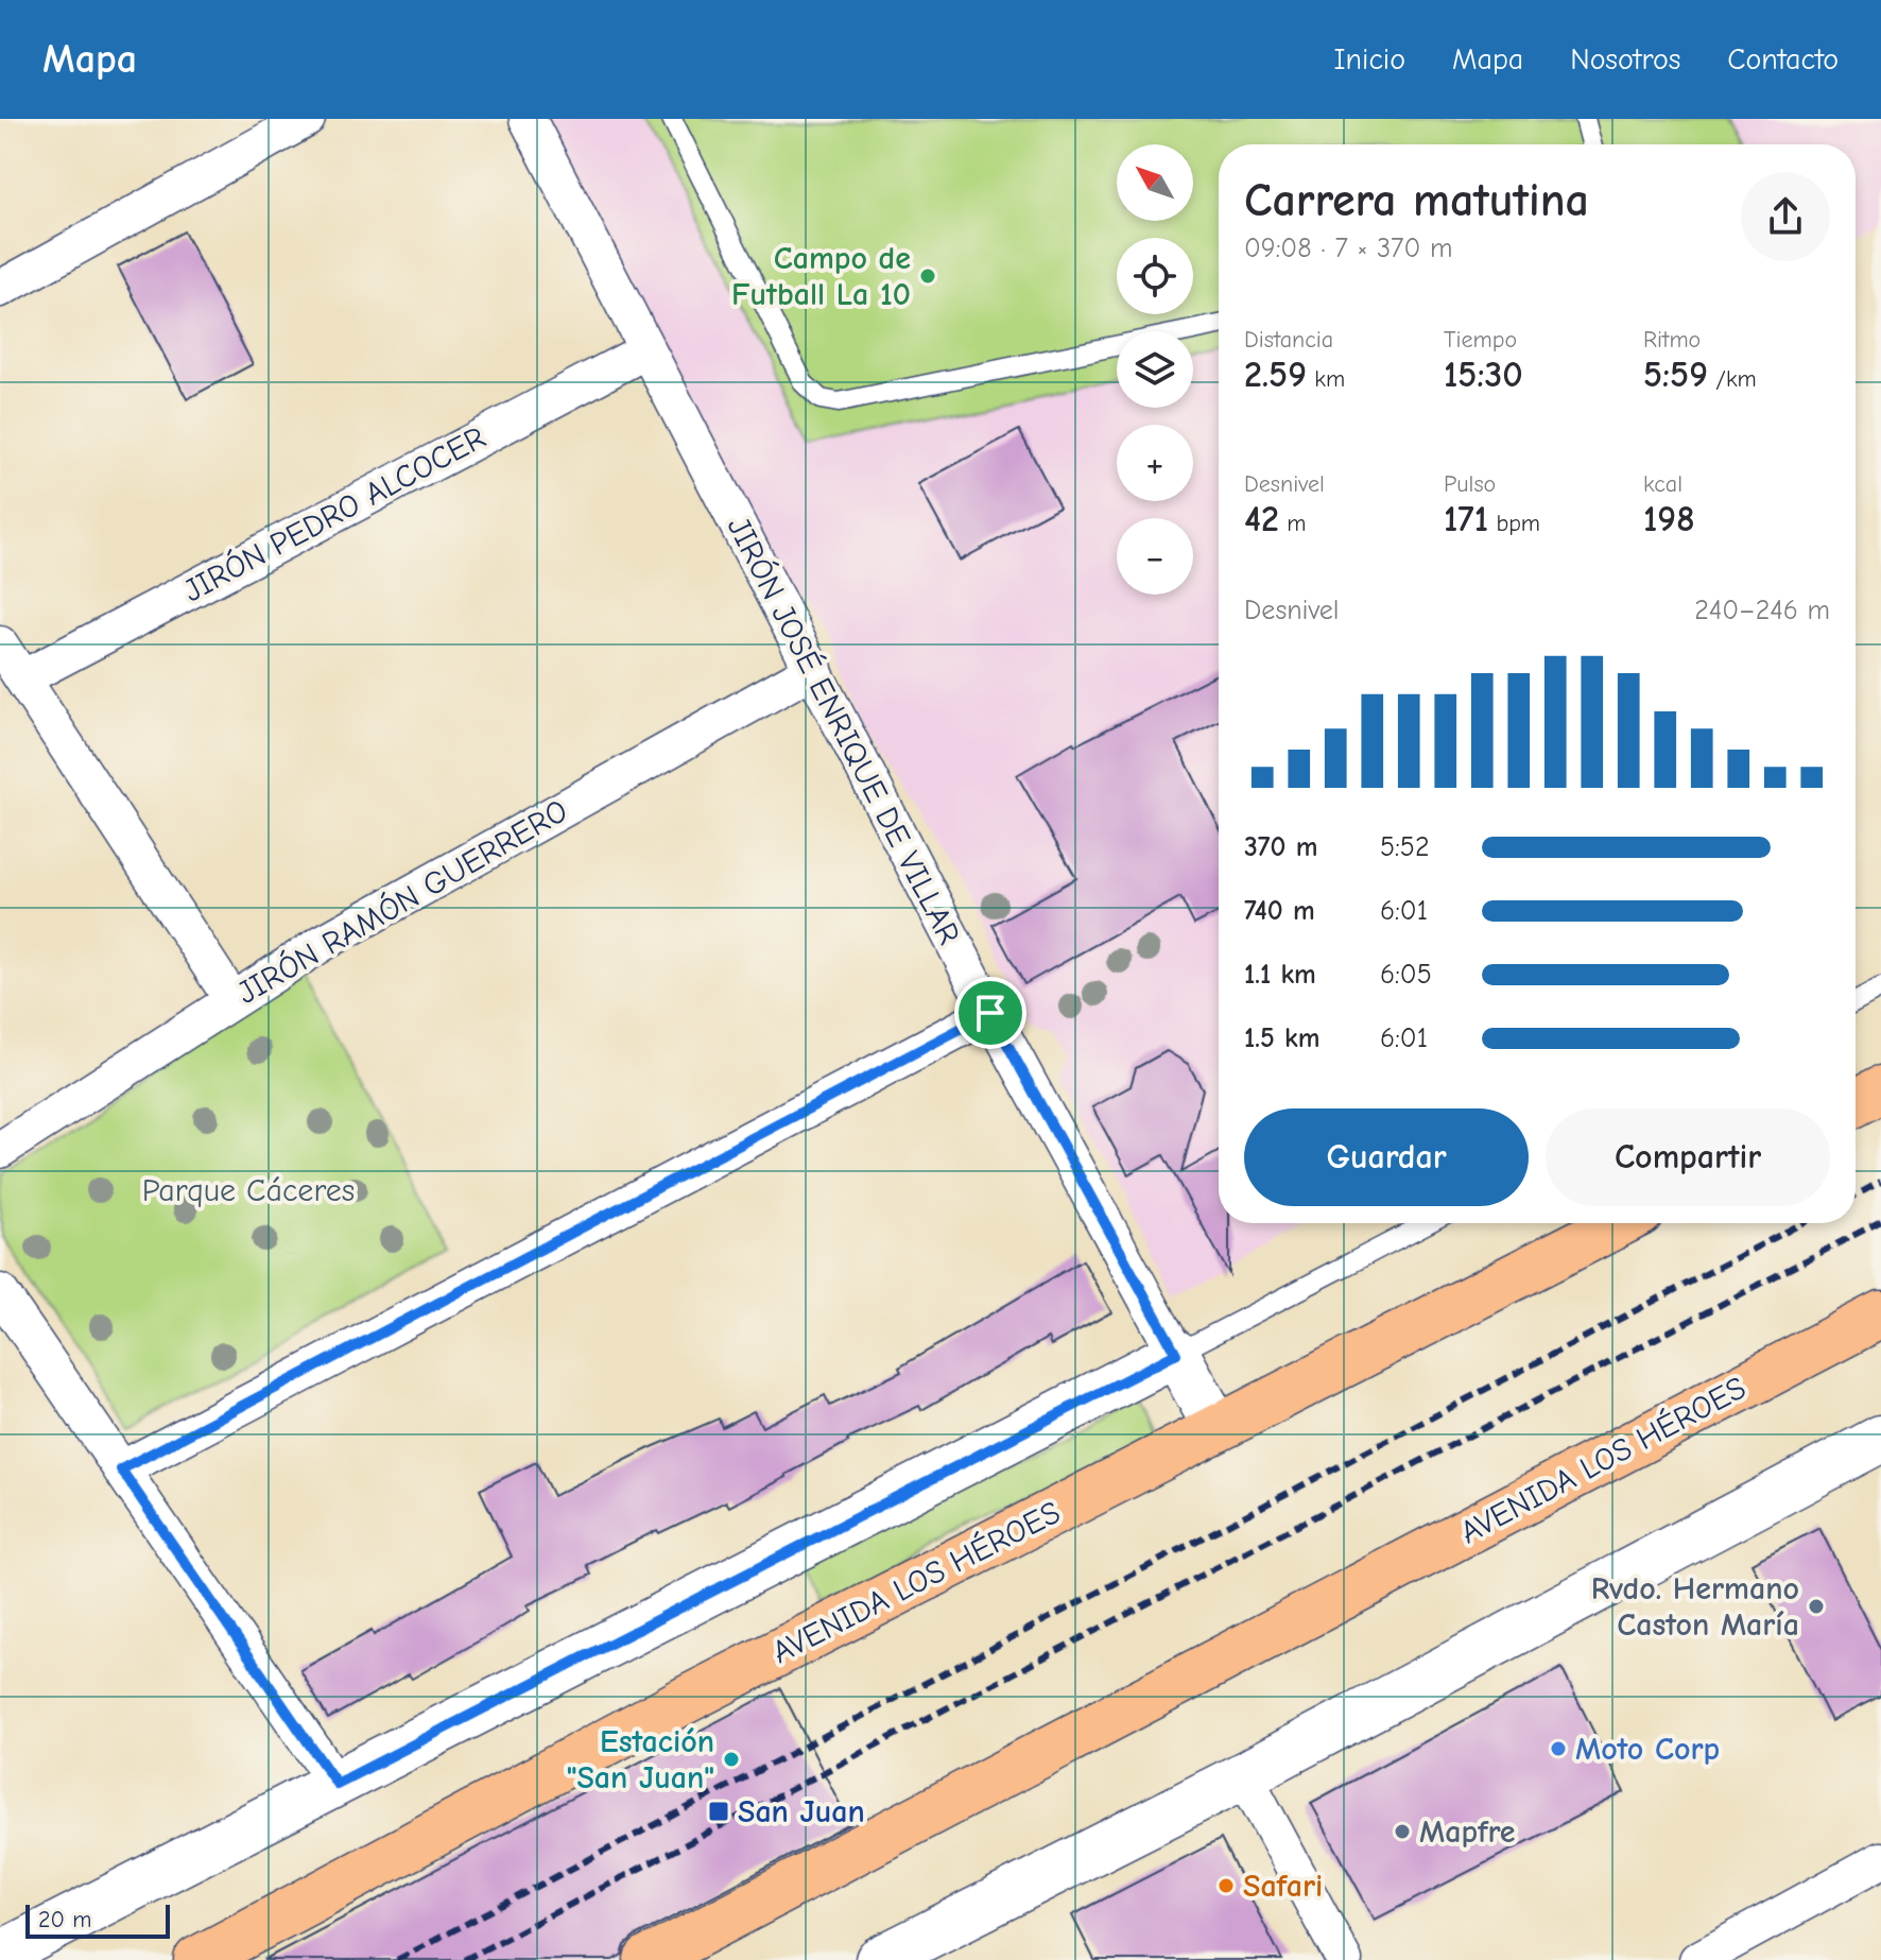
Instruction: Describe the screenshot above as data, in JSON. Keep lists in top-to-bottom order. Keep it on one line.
{"streets":{"main road":["AVENIDA LOS HÉROES"],"street":["JIRÓN PEDRO ALCOCER","JIRÓN JOSÉ ENRIQUE DE VILLAR","JIRÓN RAMÓN GUERRERO"]},"crossings":[["JIRÓN PEDRO ALCOCER","JIRÓN JOSÉ ENRIQUE DE VILLAR"],["JIRÓN JOSÉ ENRIQUE DE VILLAR","JIRÓN RAMÓN GUERRERO"],["JIRÓN JOSÉ ENRIQUE DE VILLAR","AVENIDA LOS HÉROES"]],"parks":["Parque Cáceres"],"places":{"other":["Campo de Futball La 10","Rvdo. Hermano Caston María","Moto Corp","Estación \"San Juan\"","Mapfre","Safari"],"transit":["San Juan"]},"scale_bar":"20 m","north":"top left","page":{"header":"Mapa","nav":["Inicio","Mapa","Nosotros","Contacto"],"map_buttons":["+","−"],"heading":["Carrera matutina","09:08 · 7 × 370 m"],"stats":[["Distancia","2.59 km"],["Tiempo","15:30"],["Ritmo","5:59 /km"],["Desnivel","42 m"],["Pulso","171 bpm"],["kcal","198"]],"chart":["Desnivel","240–246 m"],"list":[{"name":"370 m","note":"5:52"},{"name":"740 m","note":"6:01"},{"name":"1.1 km","note":"6:05"},{"name":"1.5 km","note":"6:01"}],"buttons":["Guardar","Compartir"],"scale":"20 m"}}
